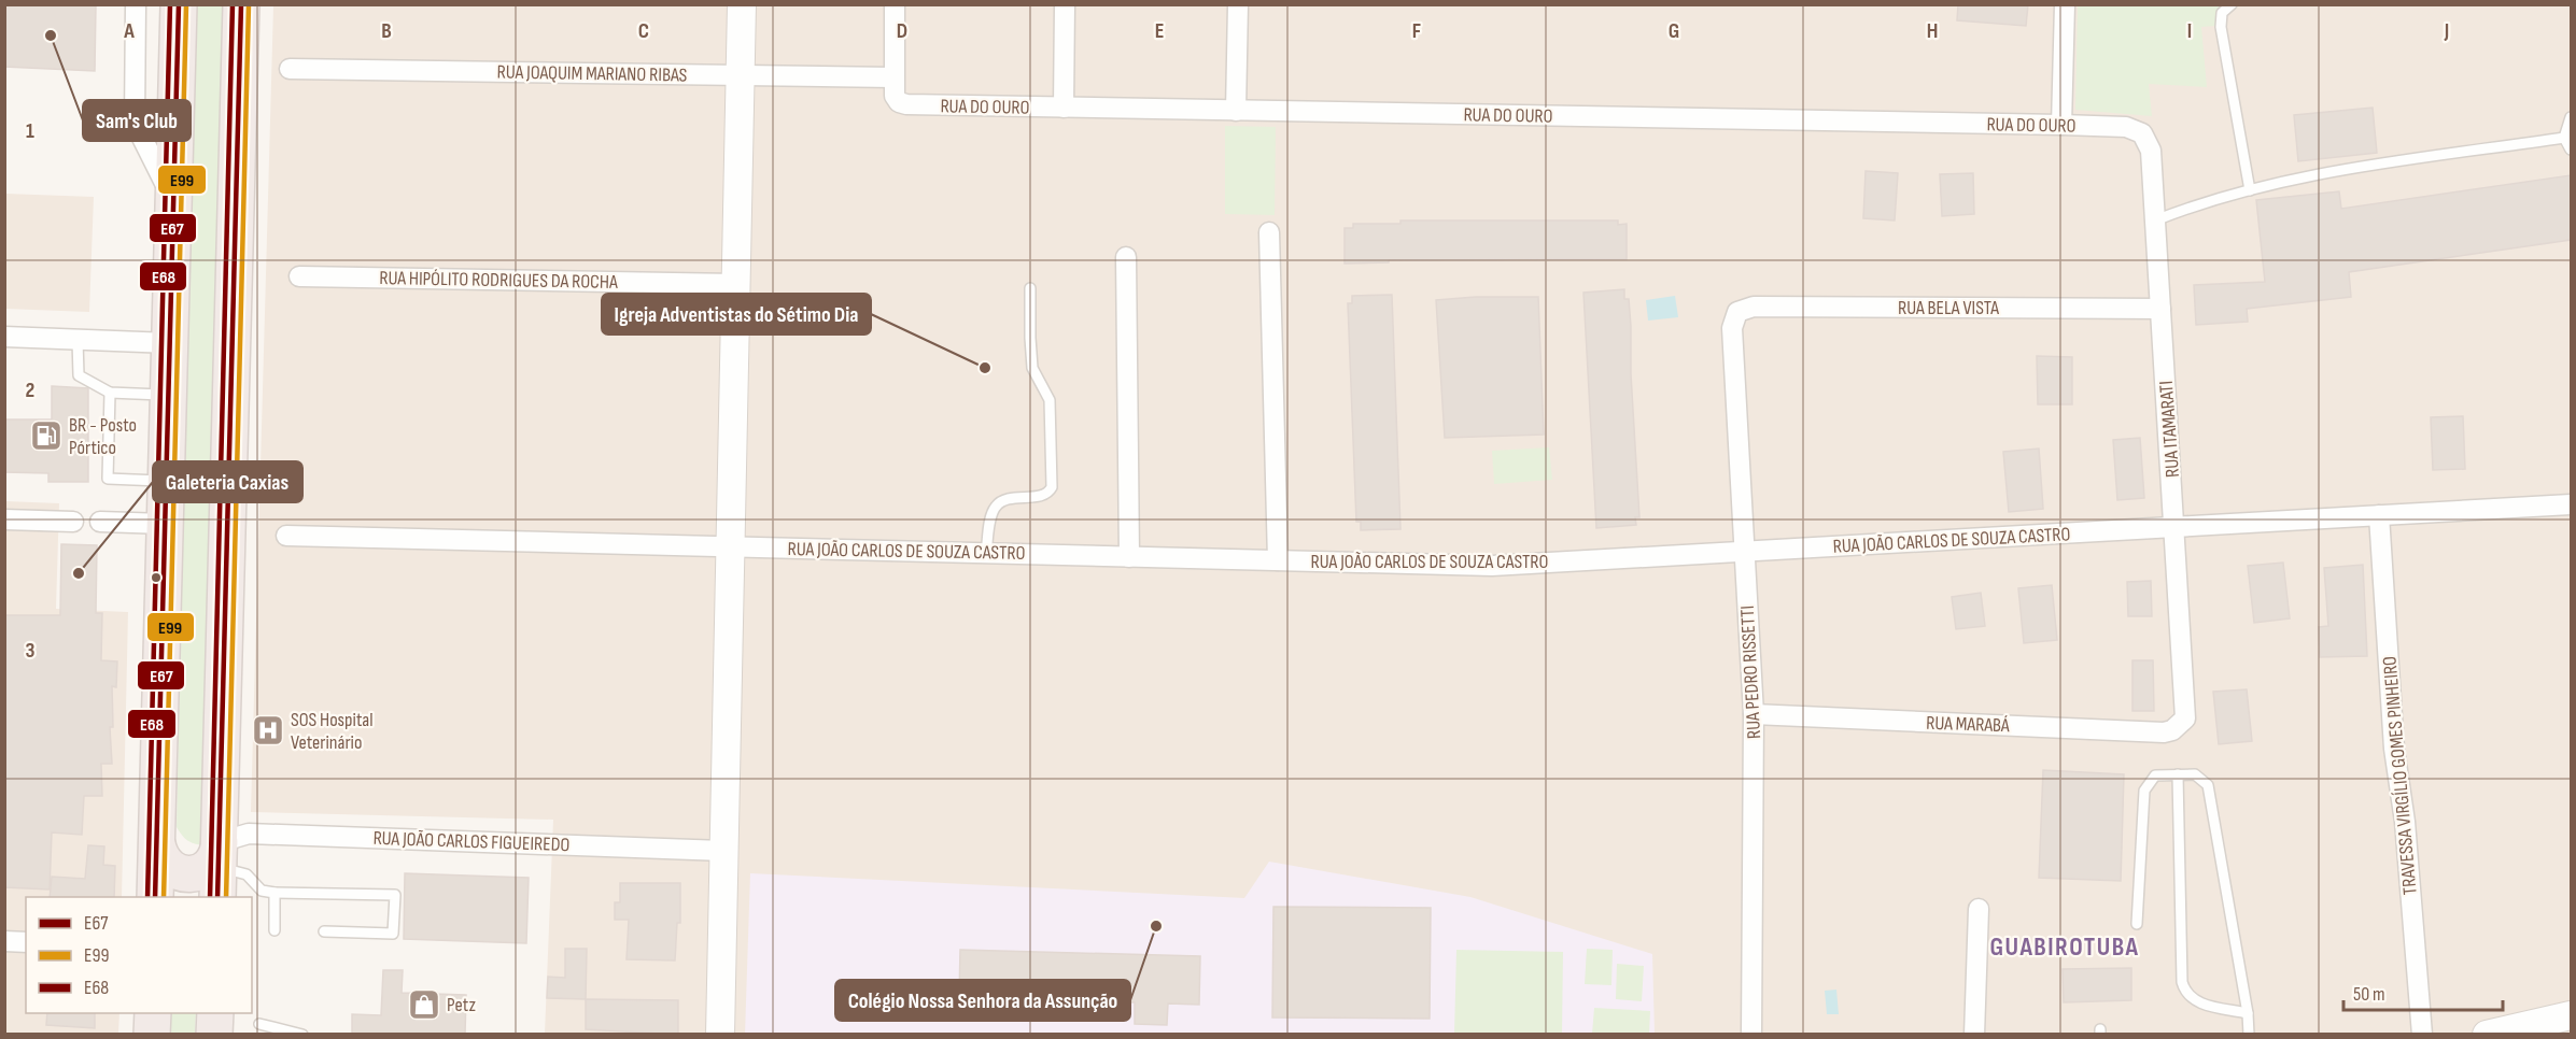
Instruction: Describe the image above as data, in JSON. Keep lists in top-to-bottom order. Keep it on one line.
{"streets":{"street":["RUA JOAQUIM MARIANO RIBAS","RUA DO OURO","RUA HIPÓLITO RODRIGUES DA ROCHA","RUA BELA VISTA","RUA ITAMARATI","RUA JOÃO CARLOS DE SOUZA CASTRO","RUA PEDRO RISSETTI","RUA MARABÁ","TRAVESSA VIRGÍLIO GOMES PINHEIRO","RUA JOÃO CARLOS FIGUEIREDO"]},"crossings":[["RUA JOAQUIM MARIANO RIBAS","RUA DO OURO"],["RUA DO OURO","RUA ITAMARATI"],["RUA BELA VISTA","RUA ITAMARATI"],["RUA BELA VISTA","RUA PEDRO RISSETTI"],["RUA ITAMARATI","RUA JOÃO CARLOS DE SOUZA CASTRO"],["RUA ITAMARATI","RUA MARABÁ"],["RUA JOÃO CARLOS DE SOUZA CASTRO","RUA PEDRO RISSETTI"],["RUA JOÃO CARLOS DE SOUZA CASTRO","TRAVESSA VIRGÍLIO GOMES PINHEIRO"],["RUA PEDRO RISSETTI","RUA MARABÁ"]],"districts":["GUABIROTUBA"],"places":{"other":["Sam's Club","Igreja Adventistas do Sétimo Dia","Galeteria Caxias","Colégio Nossa Senhora da Assunção"],"fuel station":["BR - Posto Pórtico"],"hospital":["SOS Hospital Veterinário"],"shop":["Petz"]},"lines":["transit line E67","transit line E99","transit line E68"],"legend":["E67","E99","E68"],"scale_bar":"50 m","grid":{"columns":["A","B","C","D","E","F","G","H","I","J"],"rows":["1","2","3"]}}
